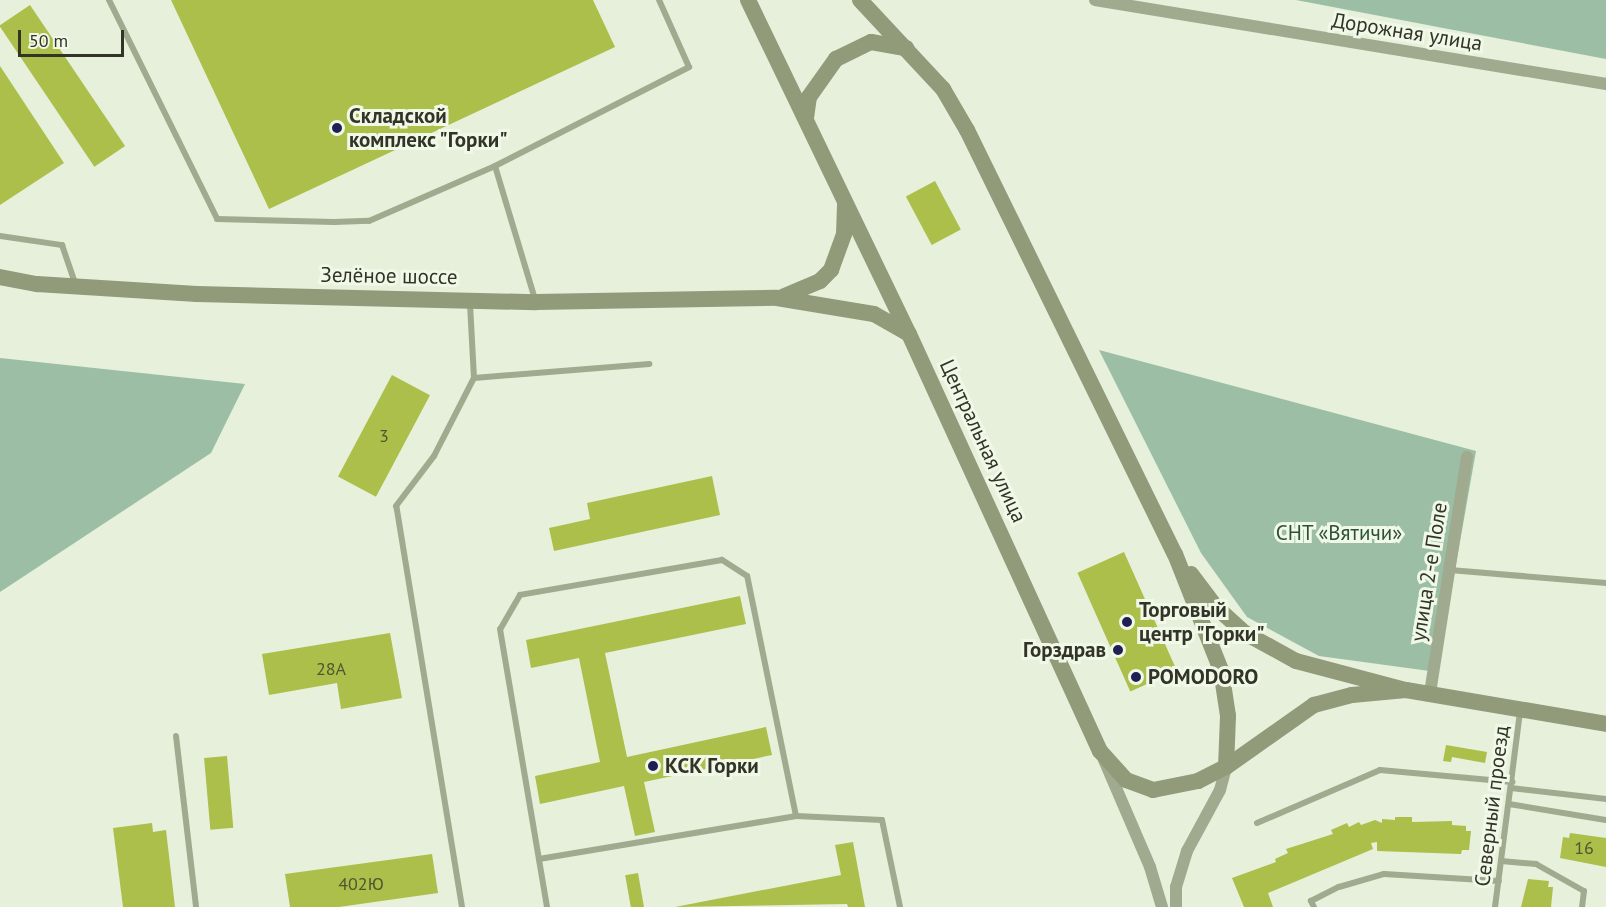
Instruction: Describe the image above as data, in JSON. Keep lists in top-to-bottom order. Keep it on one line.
{"streets":{"main road":["Зелёное шоссе","Центральная улица"],"street":["Дорожная улица","улица 2-е Поле"],"lane":["Северный проезд"]},"parks":["СНТ «Вятичи»"],"places":["Складской комплекс \"Горки\"","Торговый центр \"Горки\"","Горздрав","POMODORO","КСК Горки"],"house_numbers":["3","28А","16","402Ю"],"scale_bar":"50 m"}
